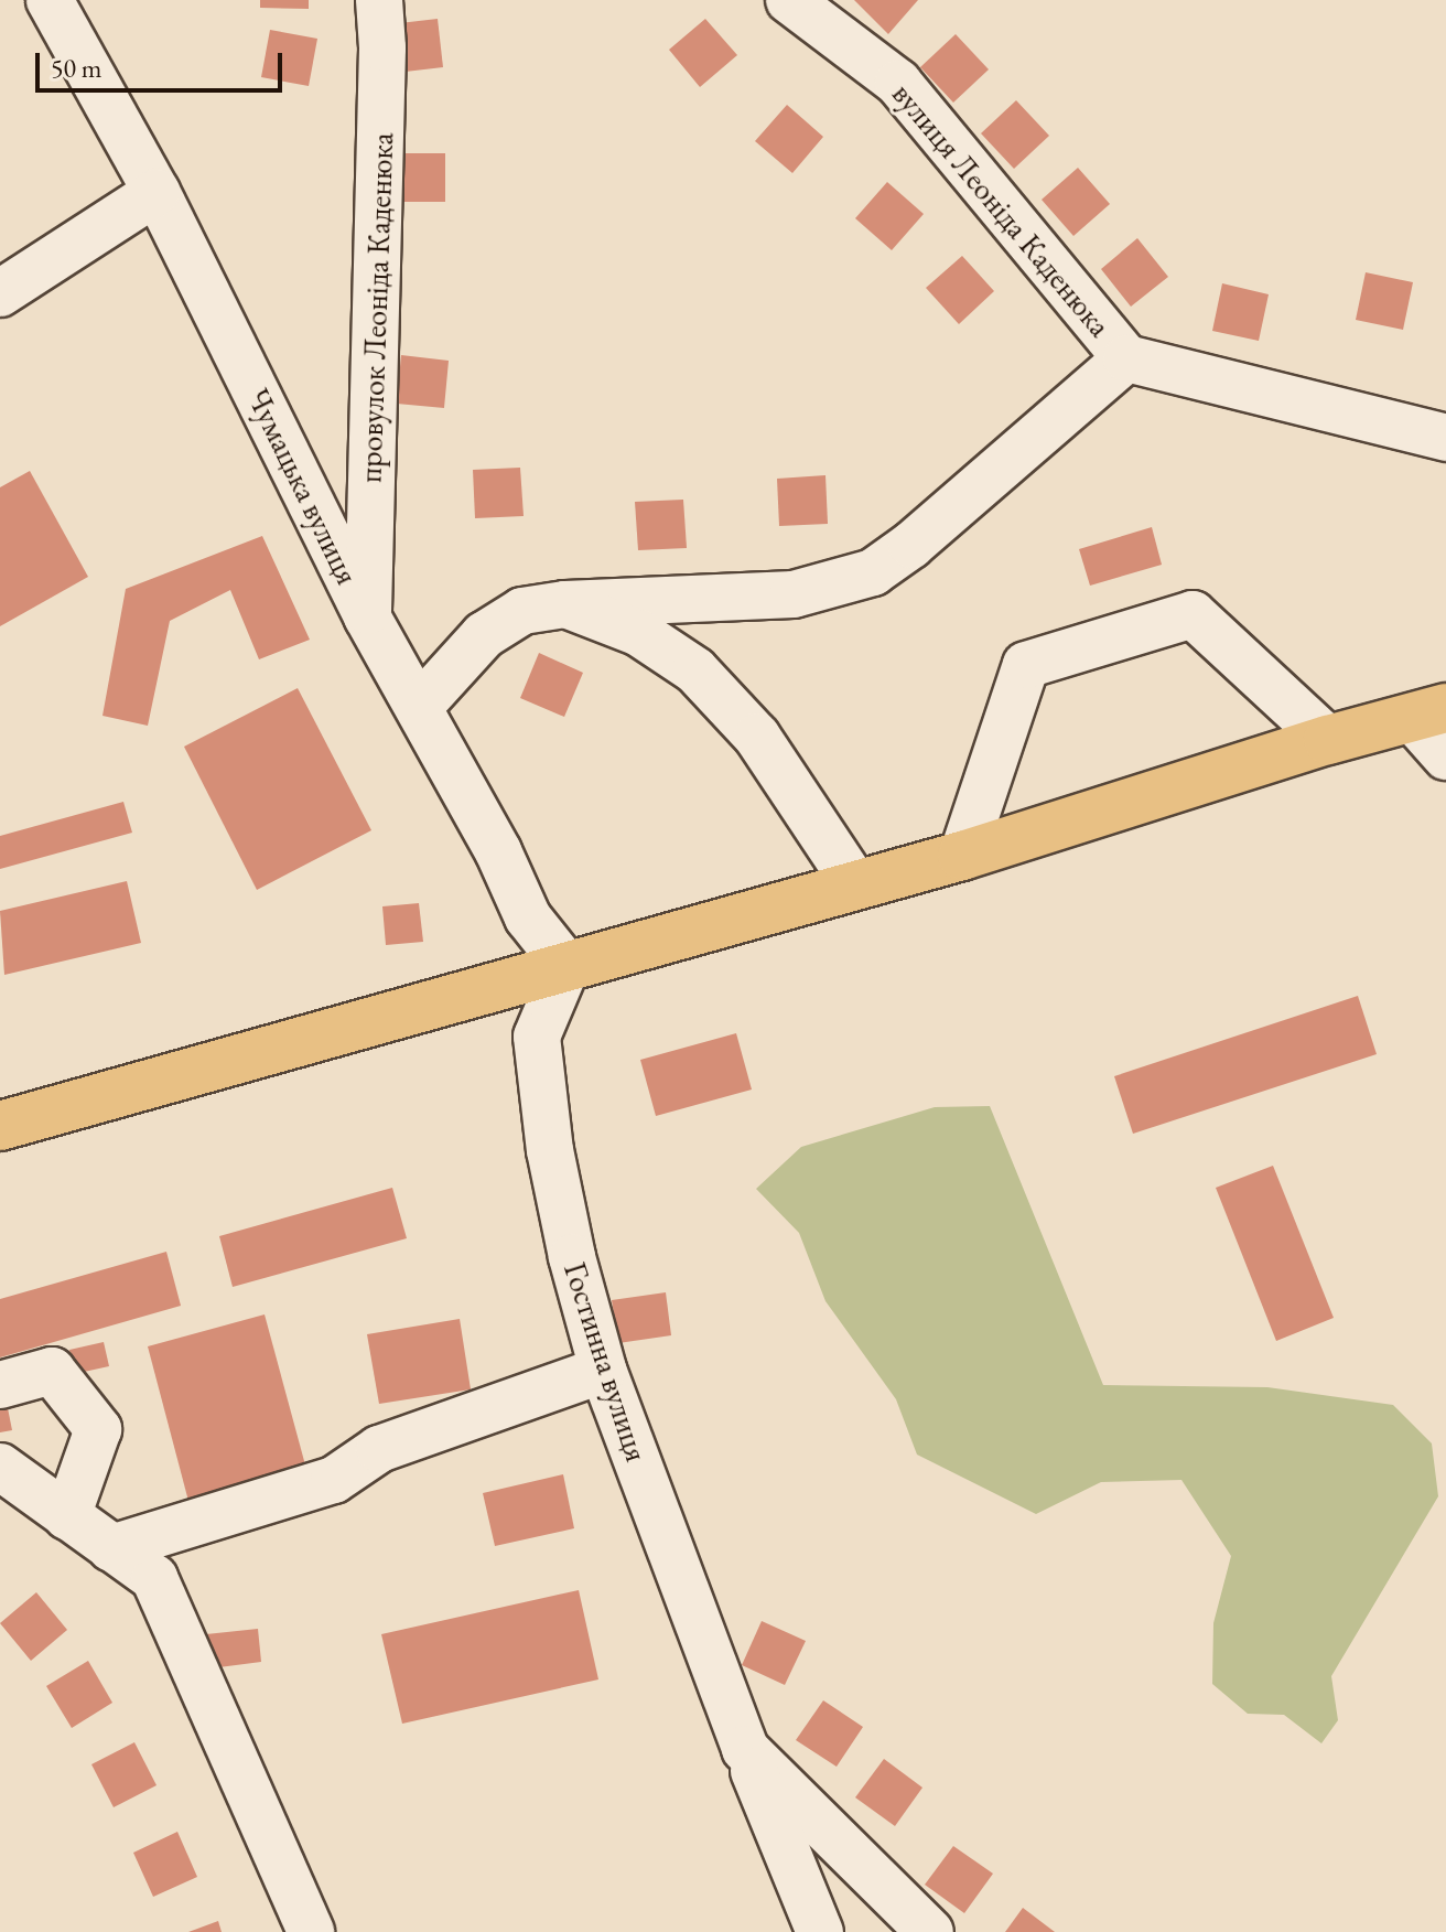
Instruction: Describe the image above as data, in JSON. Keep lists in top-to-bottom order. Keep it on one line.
{"streets":{"street":["вулиця Леоніда Каденюка","провулок Леоніда Каденюка","Чумацька вулиця","Гостинна вулиця"]},"crossings":[["вулиця Леоніда Каденюка","Чумацька вулиця"],["провулок Леоніда Каденюка","Чумацька вулиця"],["Чумацька вулиця","Гостинна вулиця"]],"scale_bar":"50 m"}
